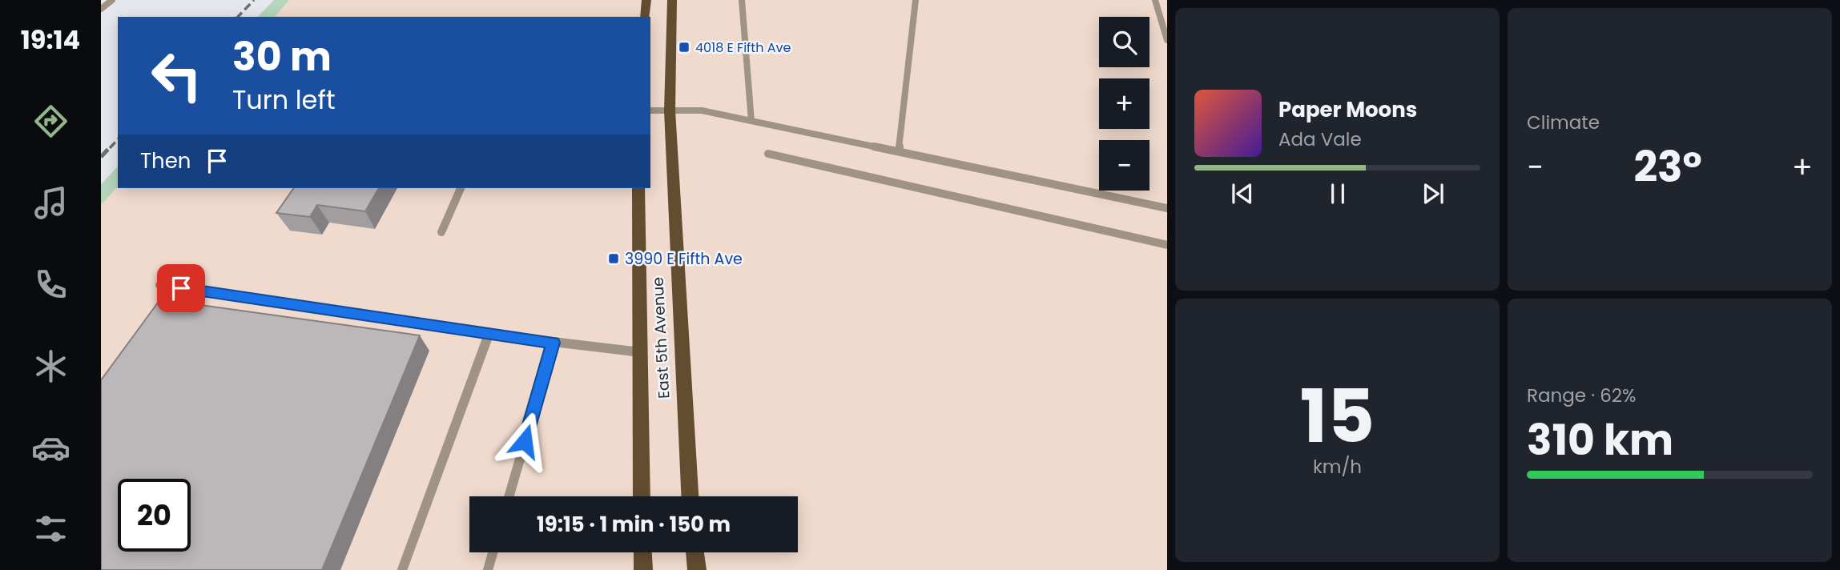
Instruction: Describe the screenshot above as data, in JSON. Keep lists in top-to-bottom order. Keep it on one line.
{"streets":{"main road":["East 5th Avenue"]},"places":{"transit":["4018 E Fifth Ave","3990 E Fifth Ave"]},"page":{"tabs":"19:14","tile":["Climate",["15","km/h"],["Range · 62%","310 km"]],"map_buttons":["+","−"],"turn":["30 m","Turn left"],"song":["Paper Moons","Ada Vale"],"then":"Then","heat":["−","23°","+"],"limit":"20","trip":"19:15 · 1 min · 150 m"}}
